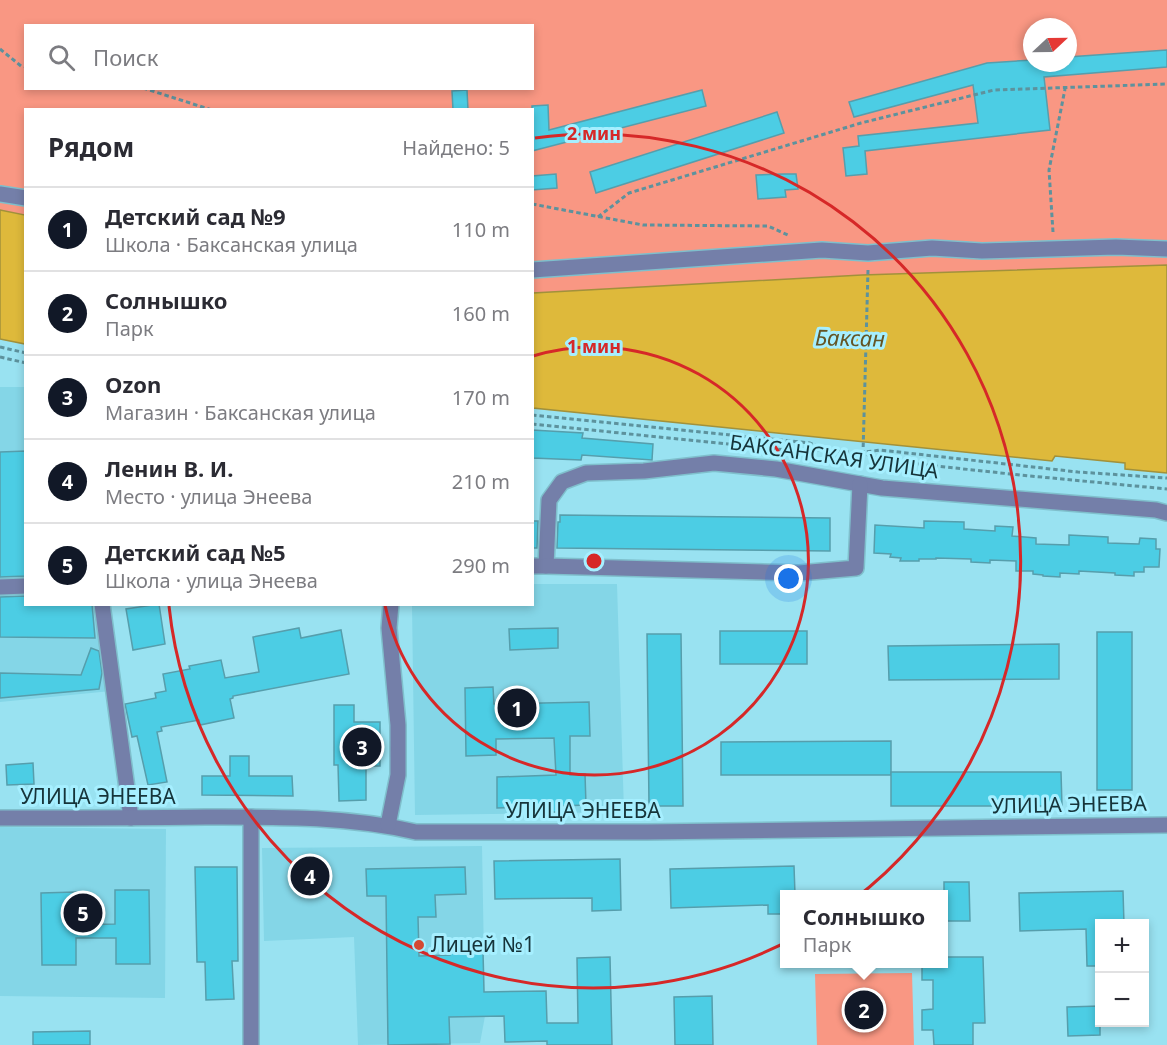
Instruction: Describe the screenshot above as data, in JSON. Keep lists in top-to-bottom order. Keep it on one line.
{"streets":{"street":["БАКСАНСКАЯ УЛИЦА","УЛИЦА ЭНЕЕВА"]},"water":["Баксан"],"places":["Лицей №1"],"north":"right","page":{"search":"Поиск","heading":["Рядом","Найдено: 5"],"list":[{"mark":"1","name":"Детский сад №9","note":"Школа · Баксанская улица","value":"110 m"},{"mark":"2","name":"Солнышко","note":"Парк","value":"160 m"},{"mark":"3","name":"Ozon","note":"Магазин · Баксанская улица","value":"170 m"},{"mark":"4","name":"Ленин В. И.","note":"Место · улица Энеева","value":"210 m"},{"mark":"5","name":"Детский сад №5","note":"Школа · улица Энеева","value":"290 m"}],"pins":["1","3","4","5","2"],"popup":["Солнышко","Парк"],"map_buttons":["+","−"]},"rings":["2 мин","1 мин"]}
